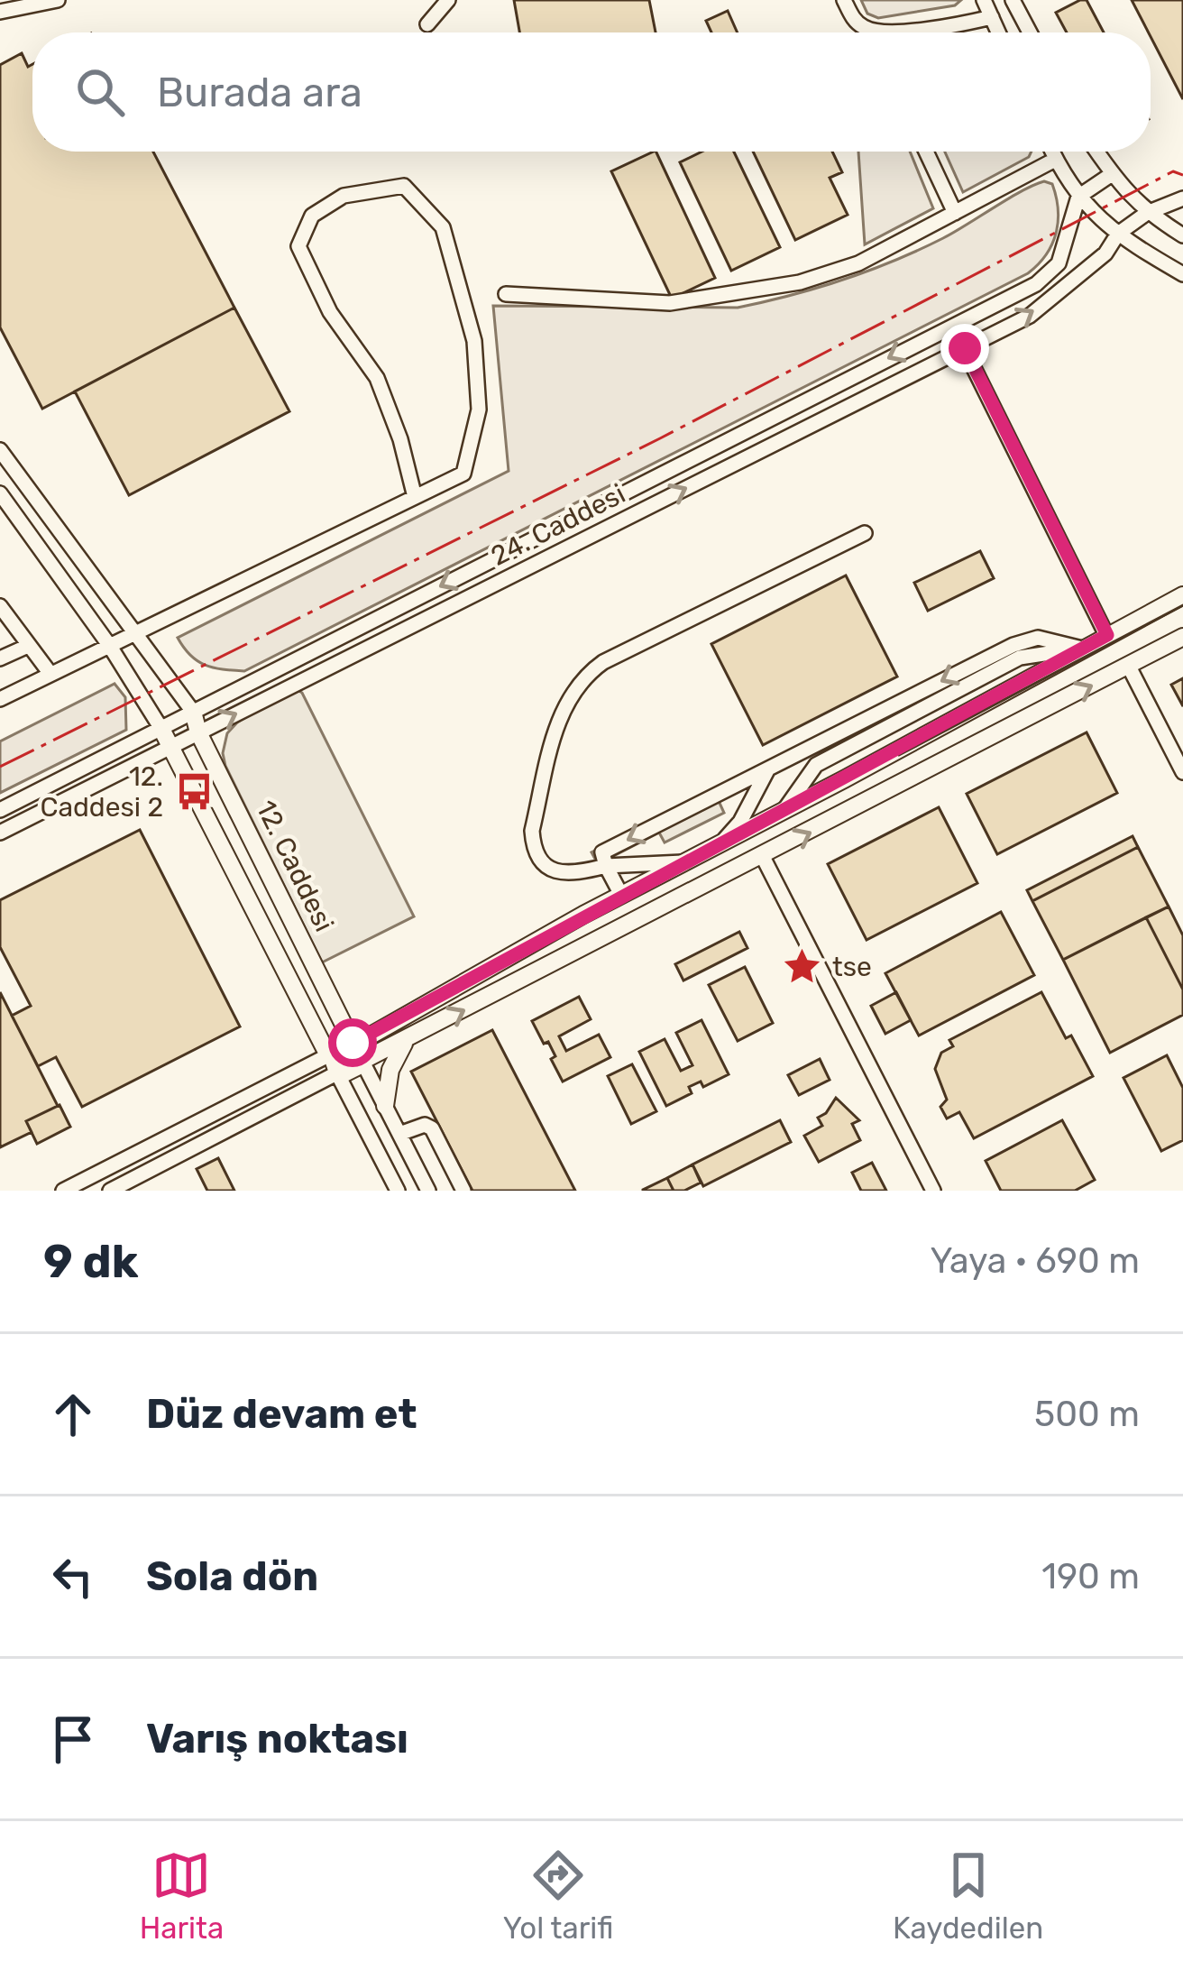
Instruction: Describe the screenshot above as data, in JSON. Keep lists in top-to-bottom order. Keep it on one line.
{"streets":{"main road":["12. Caddesi"],"street":["24. Caddesi"]},"crossings":[["24. Caddesi","12. Caddesi"]],"places":{"bus stop":["12. Caddesi 2"],"place":["tse"]},"page":{"search":"Burada ara","heading":["9 dk","Yaya · 690 m"],"list":[["Düz devam et","500 m"],["Sola dön","190 m"],"Varış noktası"],"nav":["Harita","Yol tarifi","Kaydedilen"]}}
